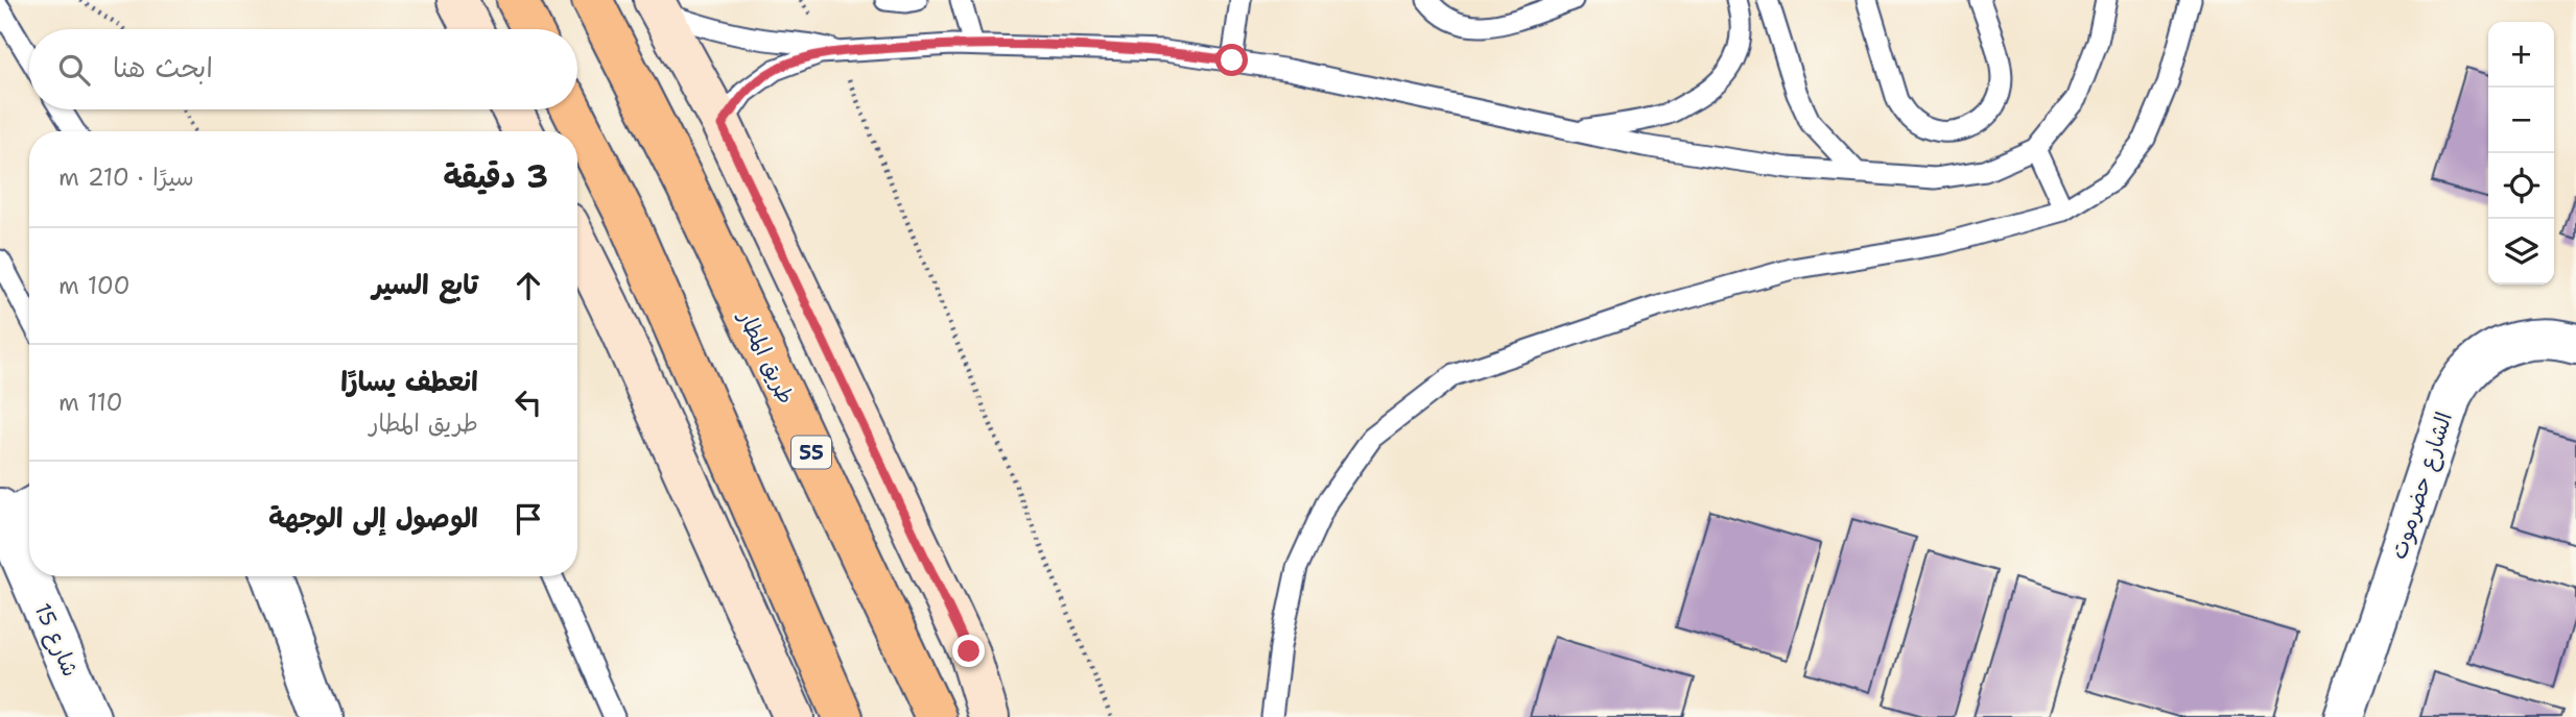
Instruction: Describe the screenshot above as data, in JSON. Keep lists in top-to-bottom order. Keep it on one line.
{"streets":{"highway":["طريق المطار","55"],"street":["الشارع حضرموت","شارع 15"]},"page":{"map_buttons":["+","−"],"search":"ابحث هنا","heading":["3 دقيقة","سيرًا · 210 m"],"list":[["تابع السير","100 m"],["انعطف يسارًا","طريق المطار","110 m"],"الوصول إلى الوجهة"]}}
